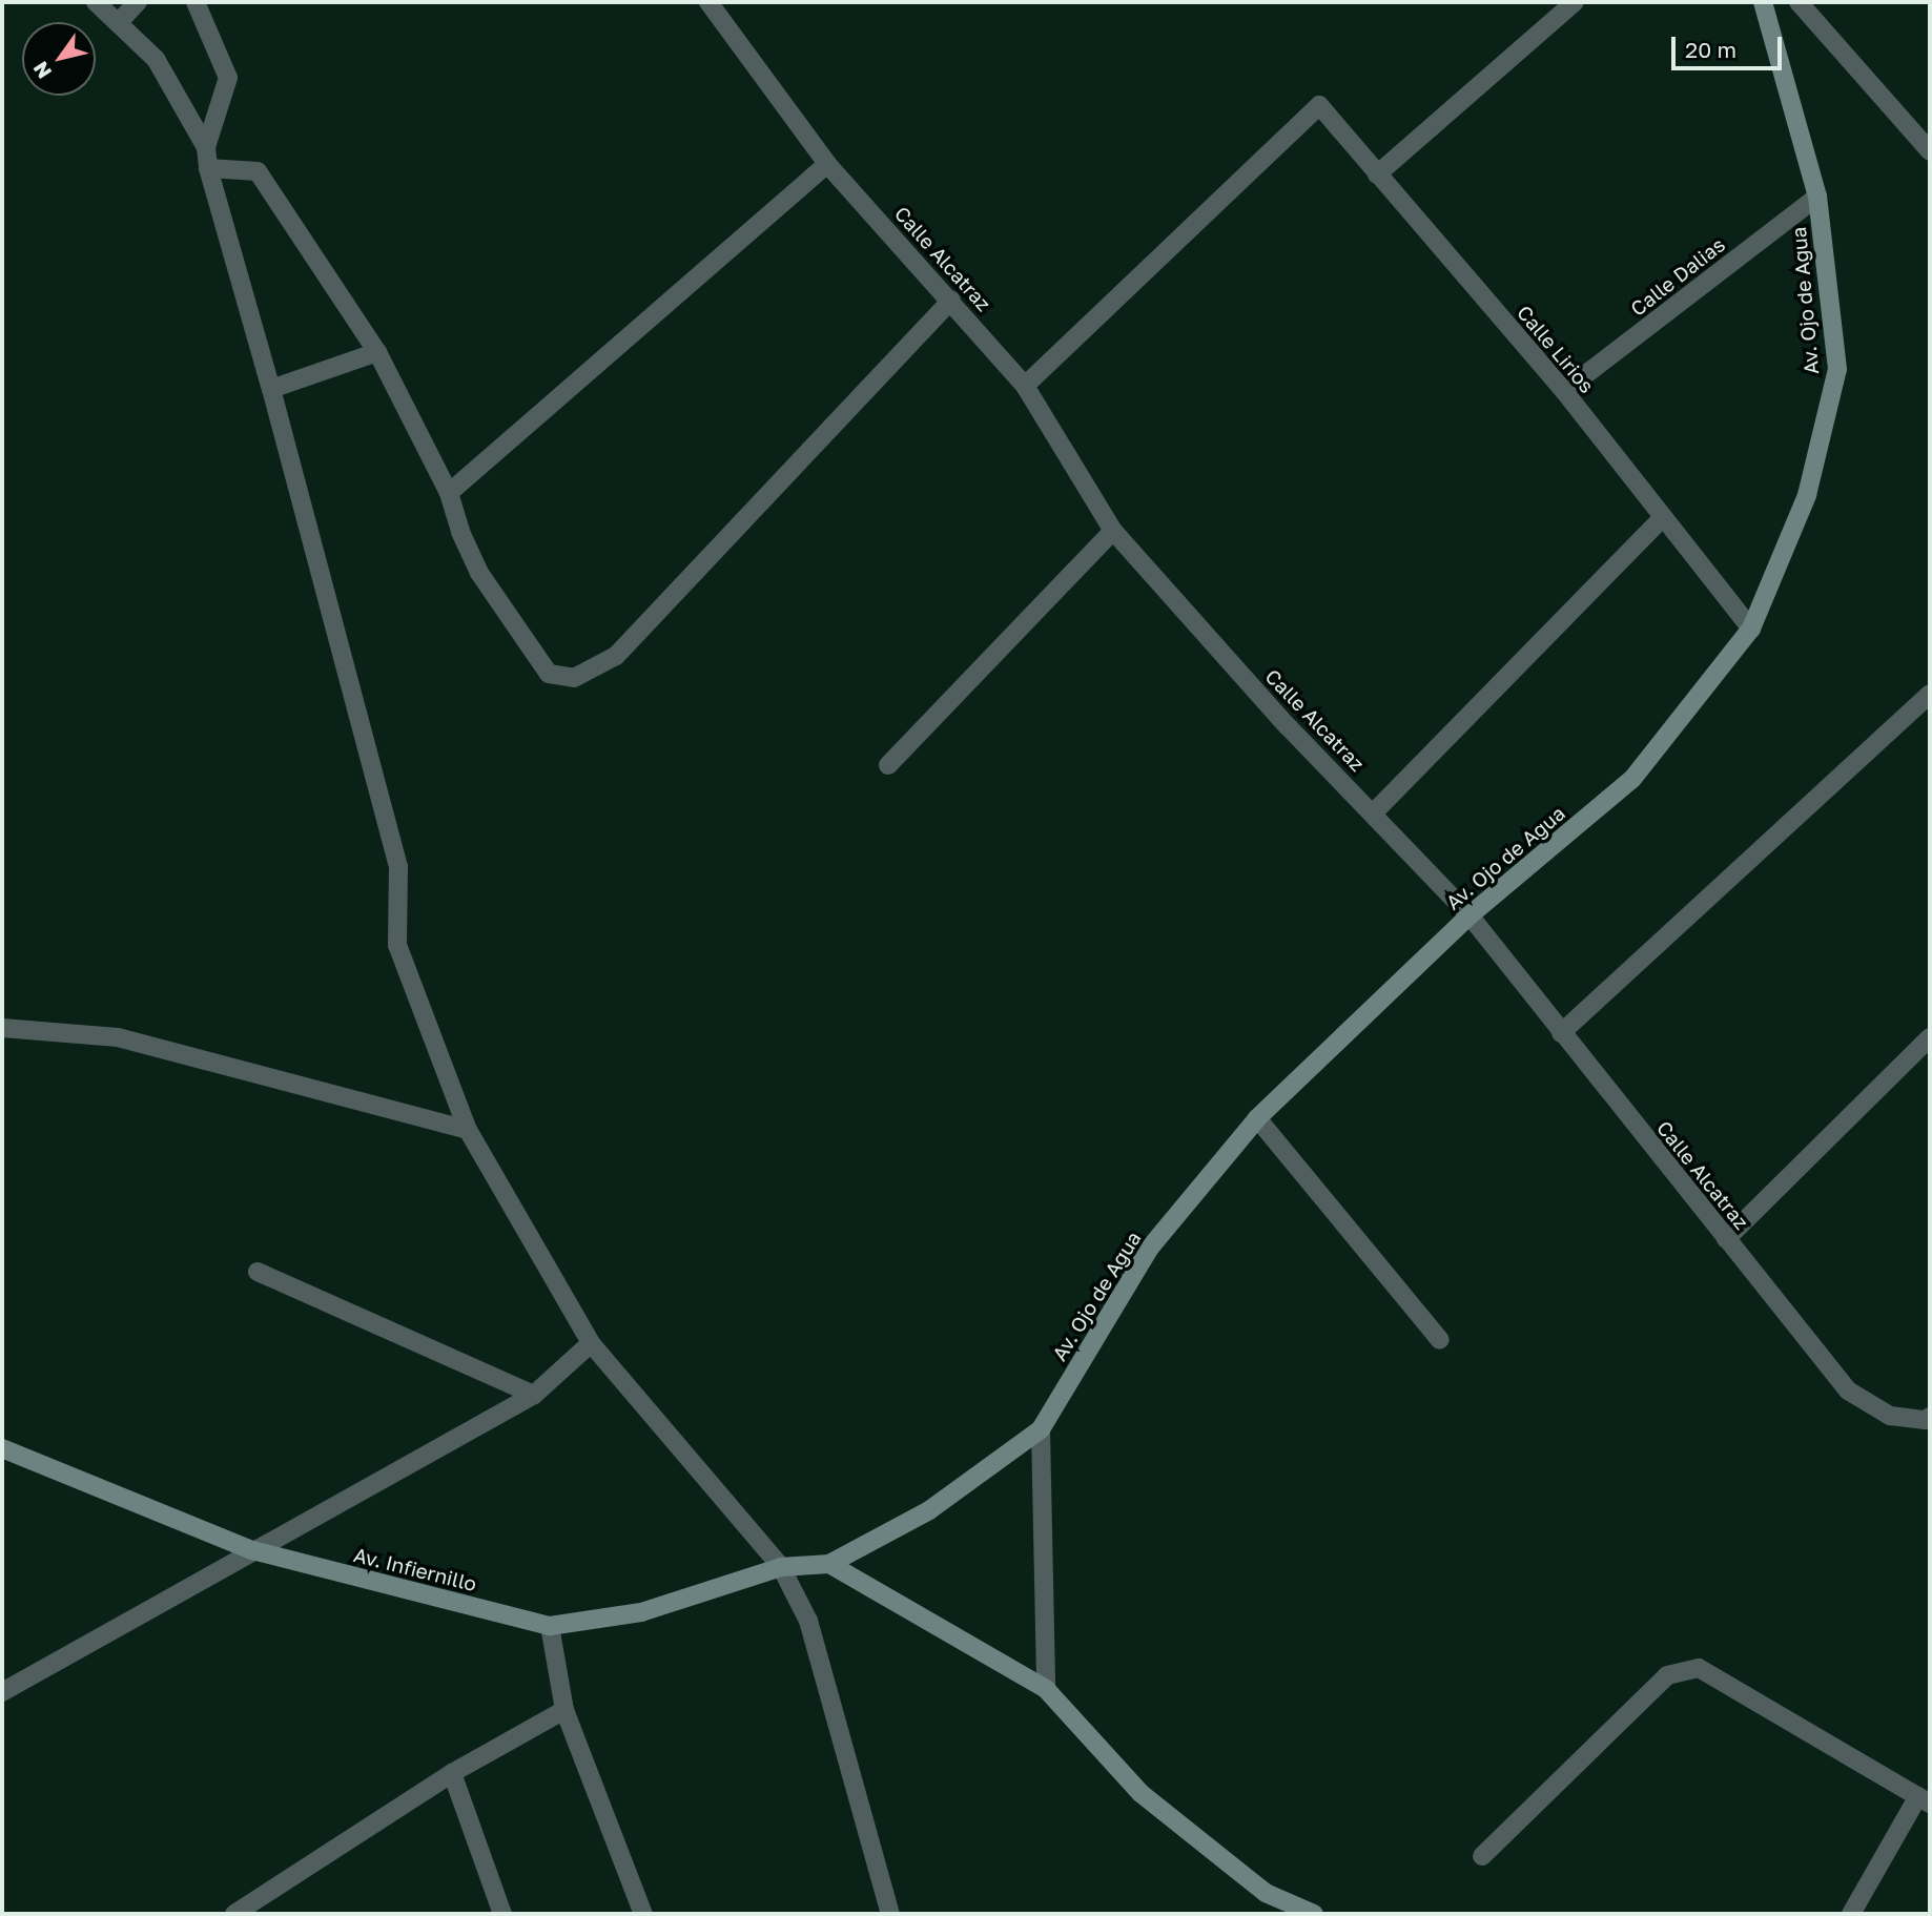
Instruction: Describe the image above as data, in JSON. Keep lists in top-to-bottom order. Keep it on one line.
{"streets":{"main road":["Av. Ojo de Agua","Av. Infiernillo"],"street":["Calle Alcatraz","Calle Dalias","Calle Lirios"]},"crossings":[["Calle Alcatraz","Av. Ojo de Agua"],["Calle Alcatraz","Calle Lirios"],["Calle Dalias","Av. Ojo de Agua"],["Calle Dalias","Calle Lirios"],["Av. Ojo de Agua","Calle Lirios"],["Av. Ojo de Agua","Av. Infiernillo"]],"scale_bar":"20 m","north":"bottom left"}
